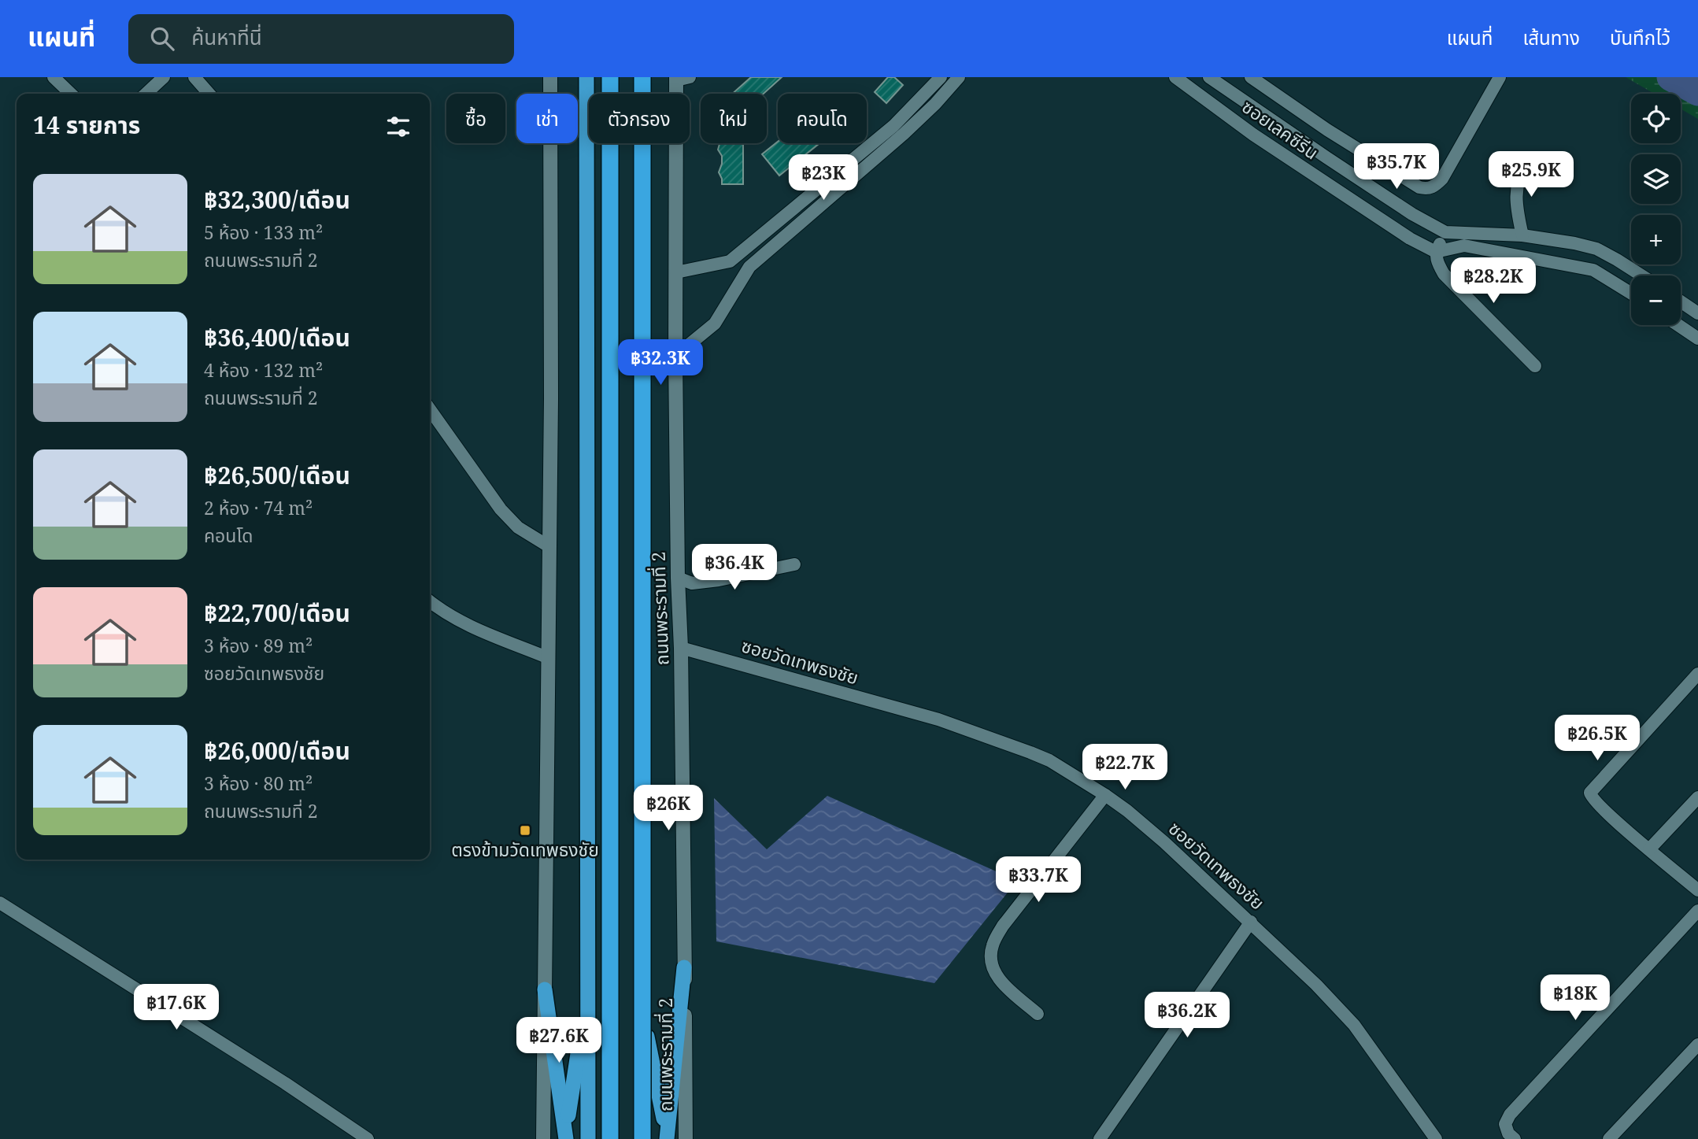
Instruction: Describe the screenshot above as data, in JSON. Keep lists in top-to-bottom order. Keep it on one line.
{"streets":{"highway":["ถนนพระรามที่ 2"],"street":["ซอยเลคซีรีน","ซอยวัดเทพธงชัย"]},"crossings":[["ถนนพระรามที่ 2","ซอยวัดเทพธงชัย"]],"places":{"transit":["ตรงข้ามวัดเทพธงชัย"]},"page":{"header":"แผนที่","search":"ค้นหาที่นี่","nav":["แผนที่","เส้นทาง","บันทึกไว้"],"map_buttons":["+","−"],"chip":["ซื้อ","เช่า","ตัวกรอง","ใหม่","คอนโด"],"heading":"14 รายการ","price":["฿35.7K","฿25.9K","฿23K","฿28.2K","฿32.3K","฿36.4K","฿26.5K","฿22.7K","฿26K","฿33.7K","฿18K","฿17.6K","฿36.2K","฿27.6K"],"list":[{"name":"฿32,300/เดือน","note":"5 ห้อง · 133 m² · ถนนพระรามที่ 2"},{"name":"฿36,400/เดือน","note":"4 ห้อง · 132 m² · ถนนพระรามที่ 2"},{"name":"฿26,500/เดือน","note":"2 ห้อง · 74 m² · คอนโด"},{"name":"฿22,700/เดือน","note":"3 ห้อง · 89 m² · ซอยวัดเทพธงชัย"},{"name":"฿26,000/เดือน","note":"3 ห้อง · 80 m² · ถนนพระรามที่ 2"}]}}
